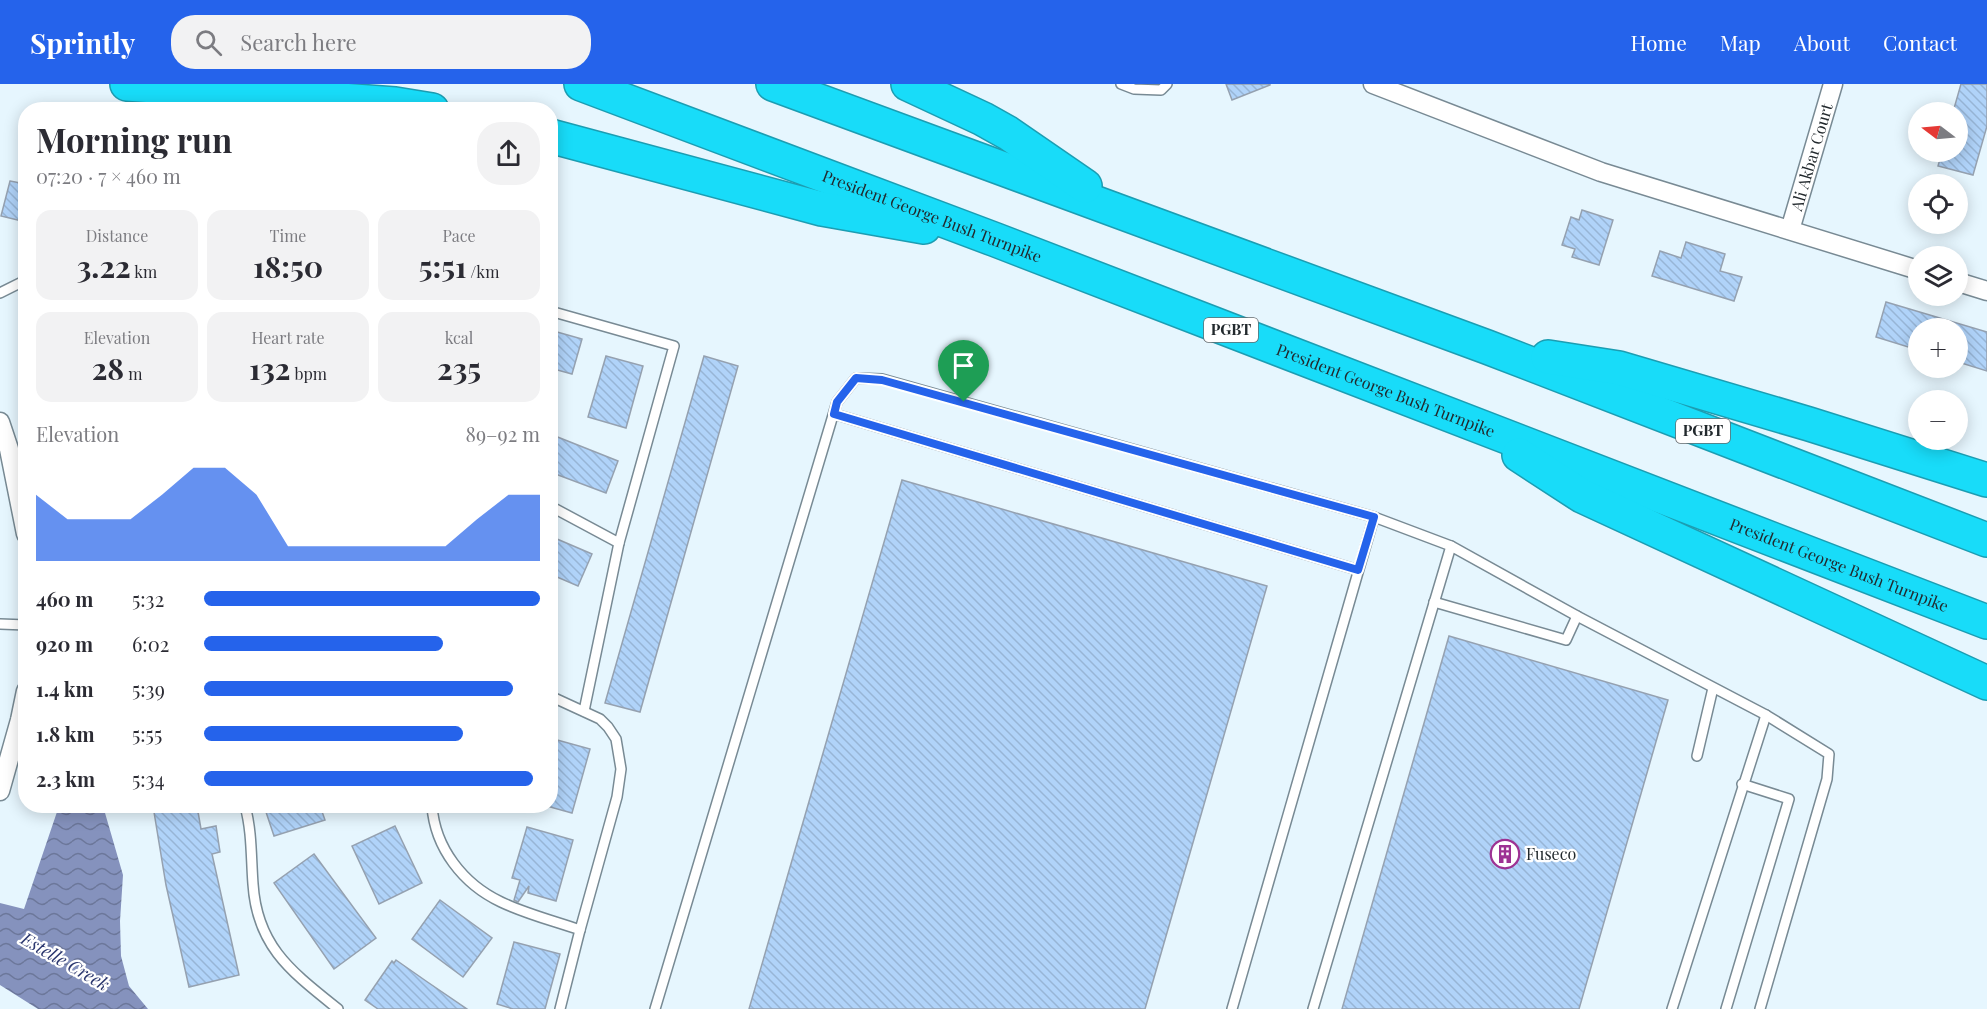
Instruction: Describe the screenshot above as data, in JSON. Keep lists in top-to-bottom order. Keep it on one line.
{"streets":{"highway":["President George Bush Turnpike","PGBT"],"street":["Ali Akbar Court"]},"water":["Estelle Creek"],"places":{"building":["Fuseco"]},"north":"left","page":{"header":"Sprintly","search":"Search here","nav":["Home","Map","About","Contact"],"map_buttons":["+","−"],"heading":["Morning run","07:20 · 7 × 460 m"],"stats":[["Distance","3.22 km"],["Time","18:50"],["Pace","5:51 /km"],["Elevation","28 m"],["Heart rate","132 bpm"],["kcal","235"]],"chart":["Elevation","89–92 m"],"list":[{"name":"460 m","note":"5:32"},{"name":"920 m","note":"6:02"},{"name":"1.4 km","note":"5:39"},{"name":"1.8 km","note":"5:55"},{"name":"2.3 km","note":"5:34"}]}}
